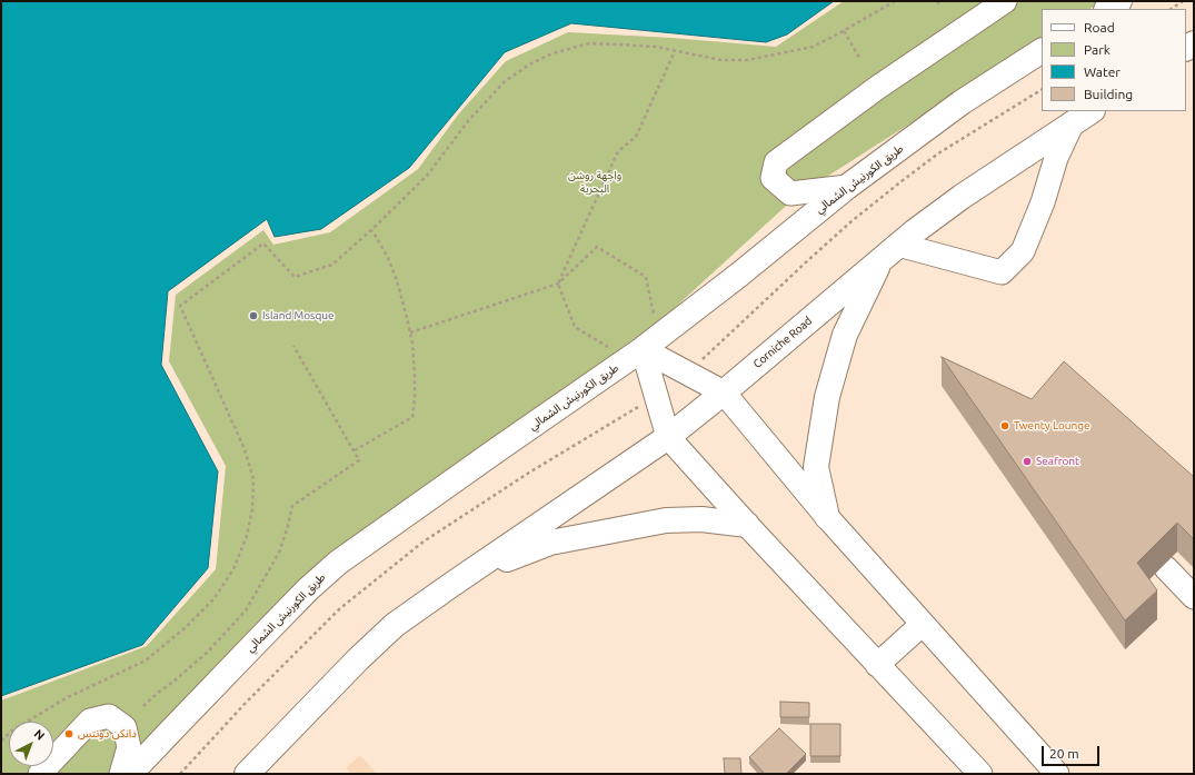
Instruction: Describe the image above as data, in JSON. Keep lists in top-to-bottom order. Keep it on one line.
{"streets":{"main road":["طريق الكورنيش الشمالي","Corniche Road"]},"parks":["واجهة روشن البحرية"],"places":["Island Mosque","Twenty Lounge","Seafront","دانكن دونتس"],"legend":["Road","Park","Water","Building"],"scale_bar":"20 m","north":"top right"}
